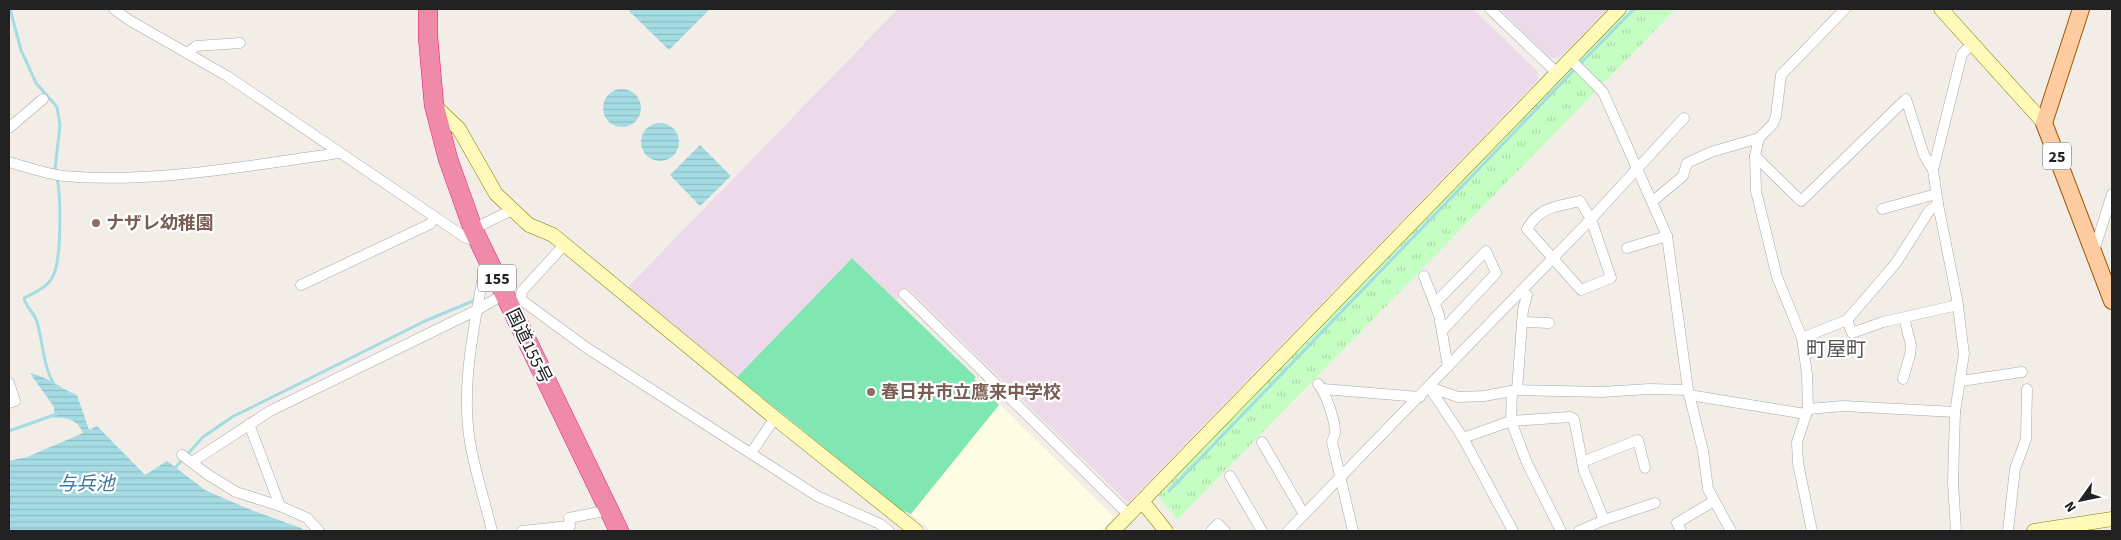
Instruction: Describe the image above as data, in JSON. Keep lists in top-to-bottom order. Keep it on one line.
{"streets":{"highway":["155","国道155号"],"main road":["25"]},"districts":["町屋町"],"water":["与兵池"],"places":["ナザレ幼稚園","春日井市立鷹来中学校"],"north":"bottom left"}
